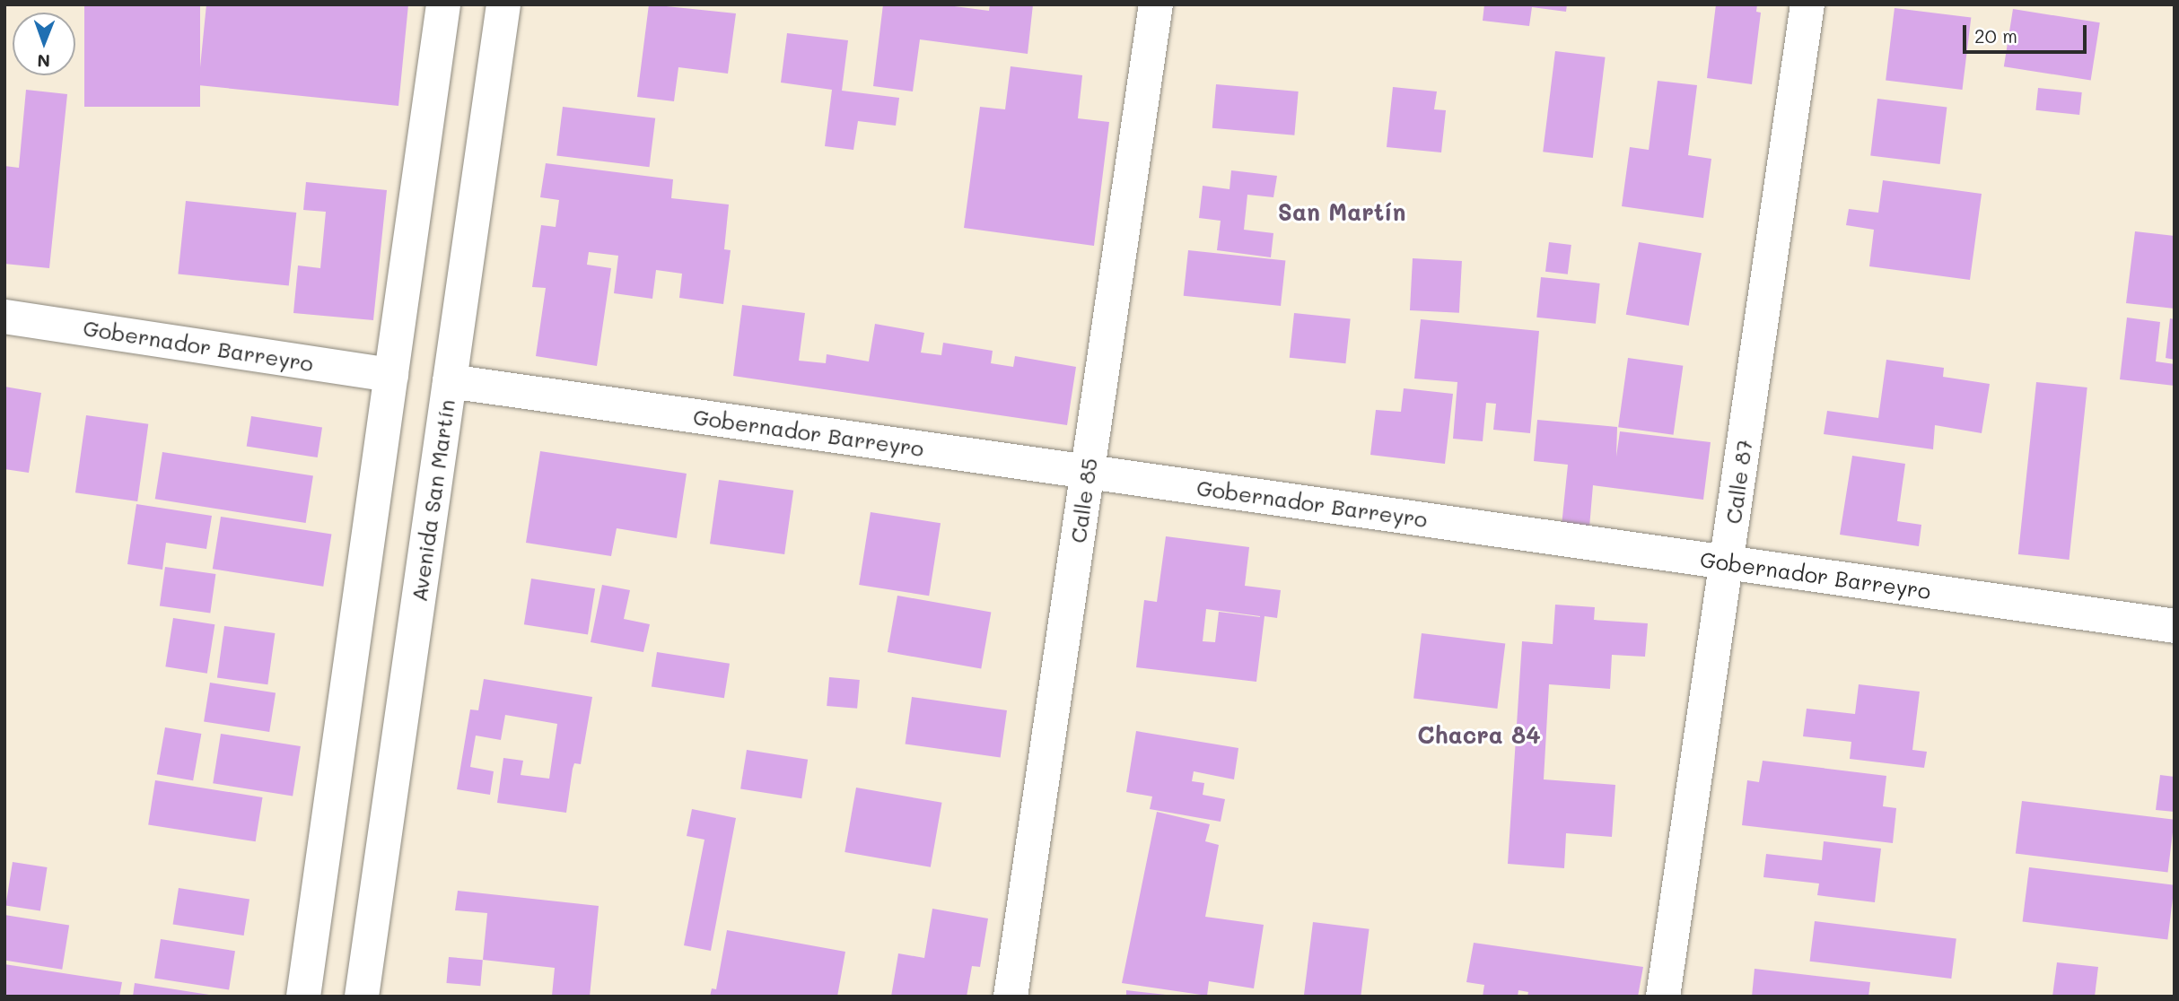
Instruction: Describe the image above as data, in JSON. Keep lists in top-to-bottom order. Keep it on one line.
{"streets":{"street":["Gobernador Barreyro","Calle 87","Avenida San Martín","Calle 85"]},"crossings":[["Gobernador Barreyro","Calle 87"],["Gobernador Barreyro","Avenida San Martín"],["Gobernador Barreyro","Calle 85"]],"districts":["San Martín","Chacra 84"],"scale_bar":"20 m","north":"bottom"}
